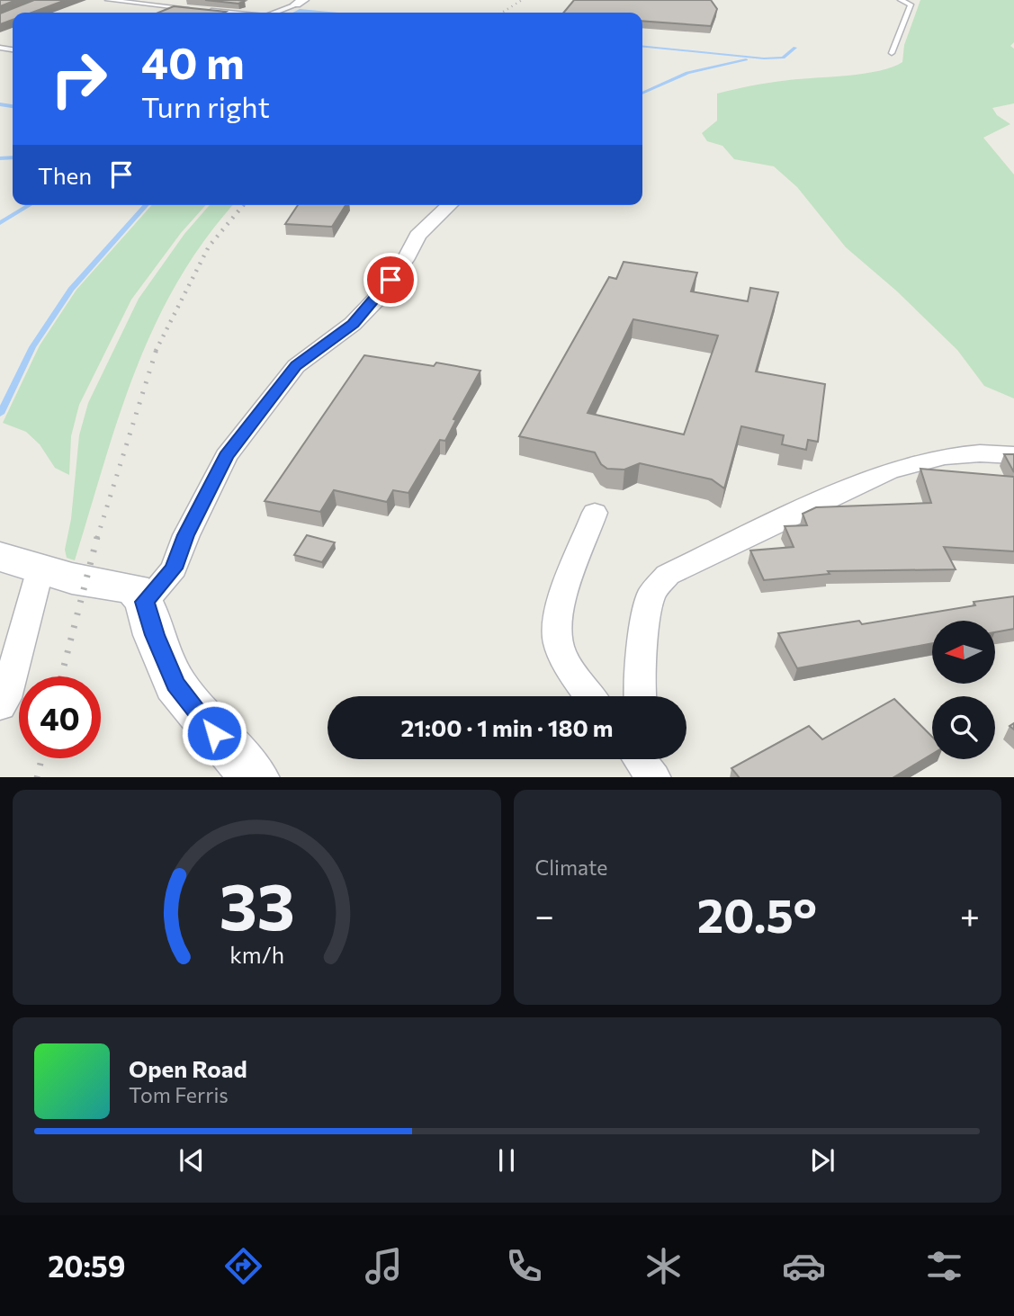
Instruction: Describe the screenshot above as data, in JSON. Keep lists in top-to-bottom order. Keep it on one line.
{"north":"left","page":{"turn":["40 m","Turn right"],"then":"Then","limit":"40","trip":"21:00 · 1 min · 180 m","tile":"Climate","heat":["−","20.5°","+"],"song":["Open Road","Tom Ferris"],"tabs":"20:59","gauge":["33","km/h"]}}
